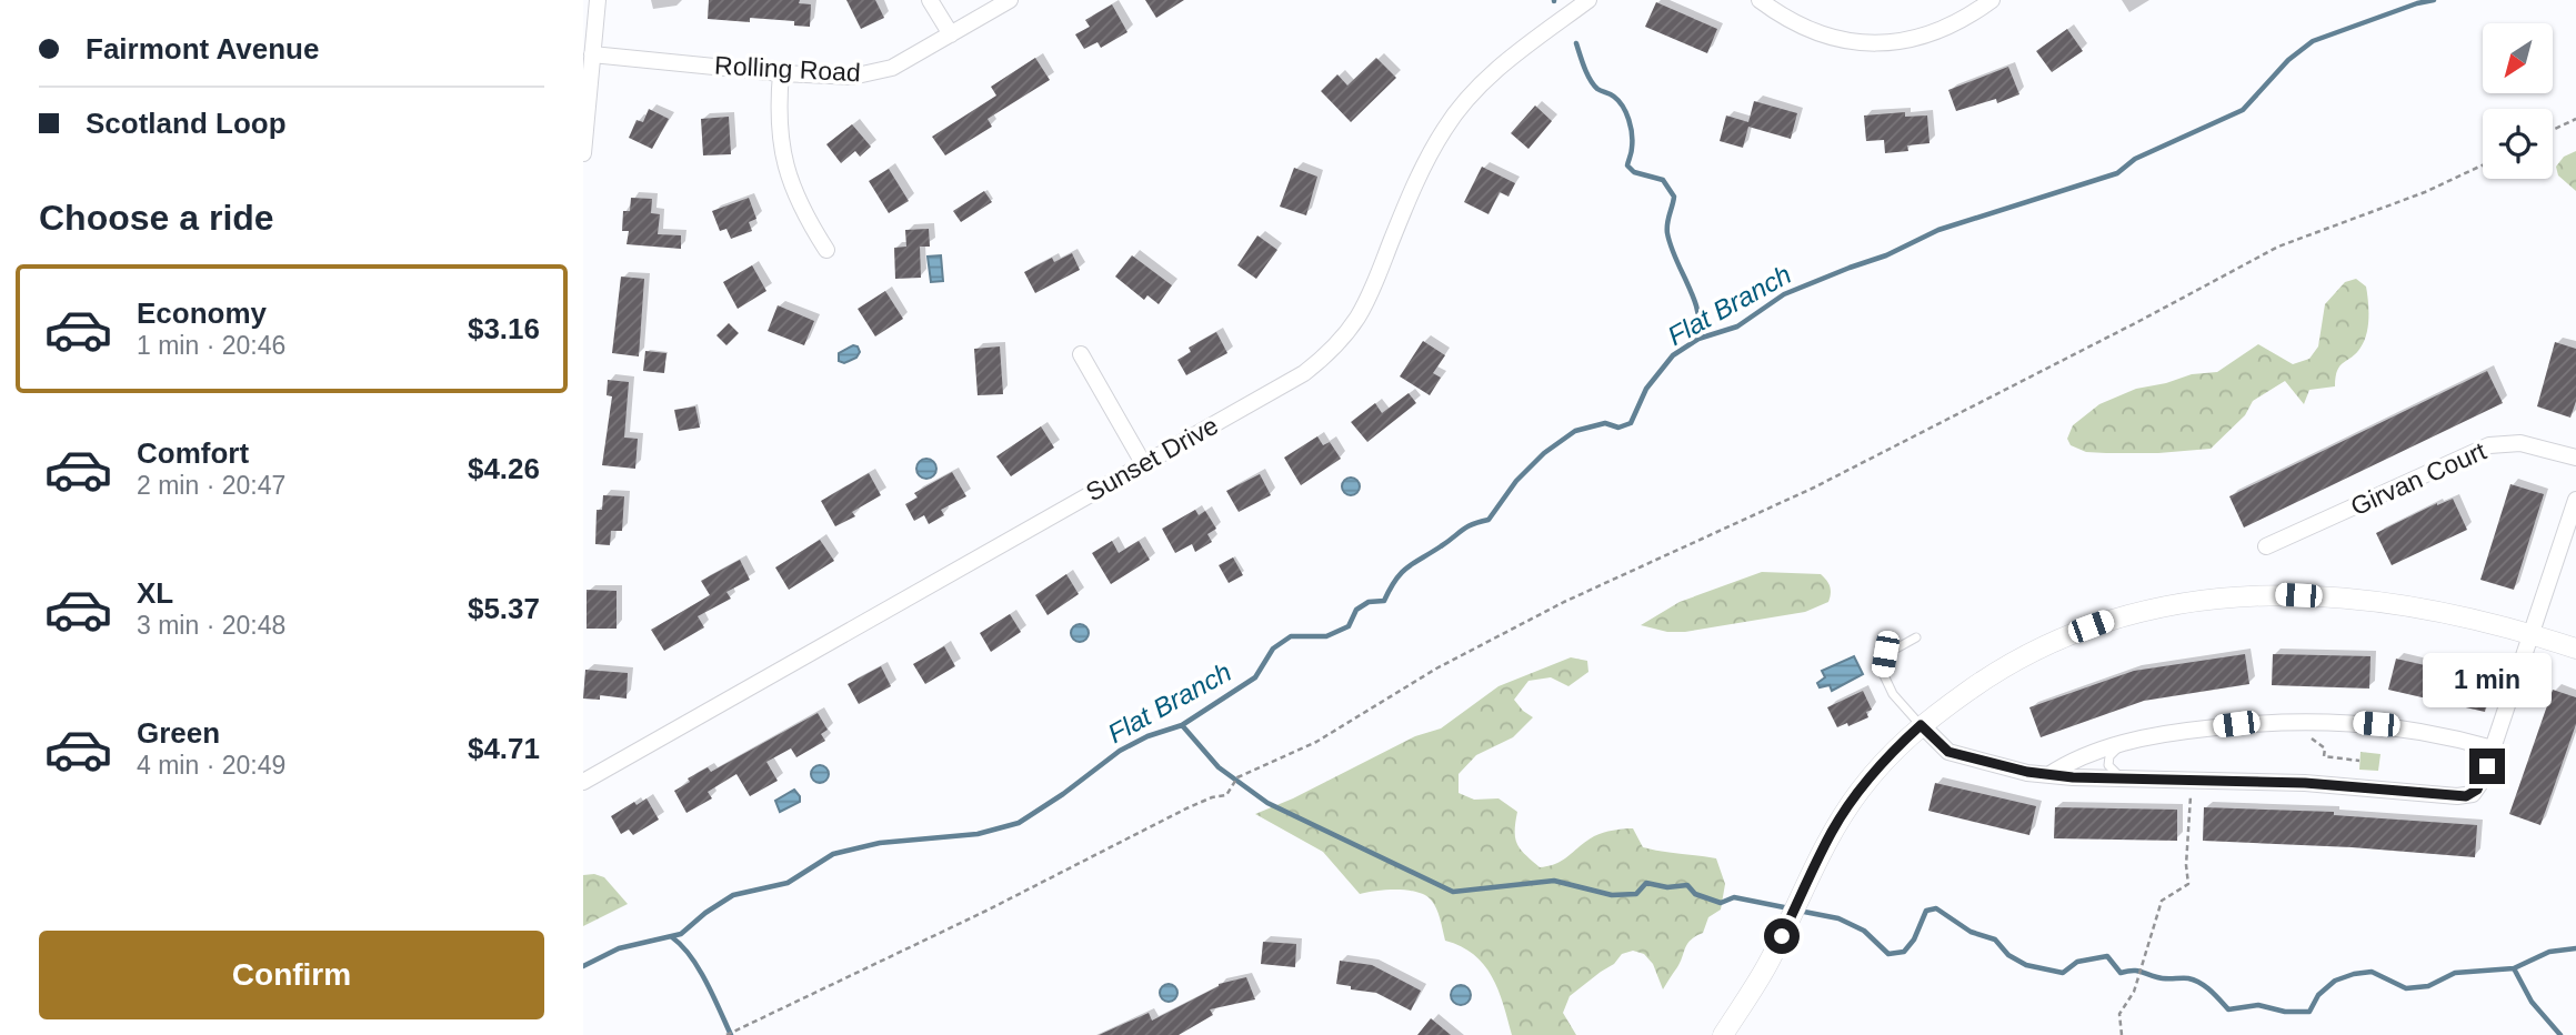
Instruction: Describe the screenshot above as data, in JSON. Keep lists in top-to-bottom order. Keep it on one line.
{"streets":{"street":["Rolling Road","Sunset Drive","Girvan Court"]},"water":["Flat Branch"],"north":"bottom left","page":{"banner":["Fairmont Avenue","Scotland Loop"],"heading":"Choose a ride","list":[{"name":"Economy","note":"1 min · 20:46","value":"$3.16"},{"name":"Comfort","note":"2 min · 20:47","value":"$4.26"},{"name":"XL","note":"3 min · 20:48","value":"$5.37"},{"name":"Green","note":"4 min · 20:49","value":"$4.71"}],"bubble":"1 min","buttons":"Confirm"}}
